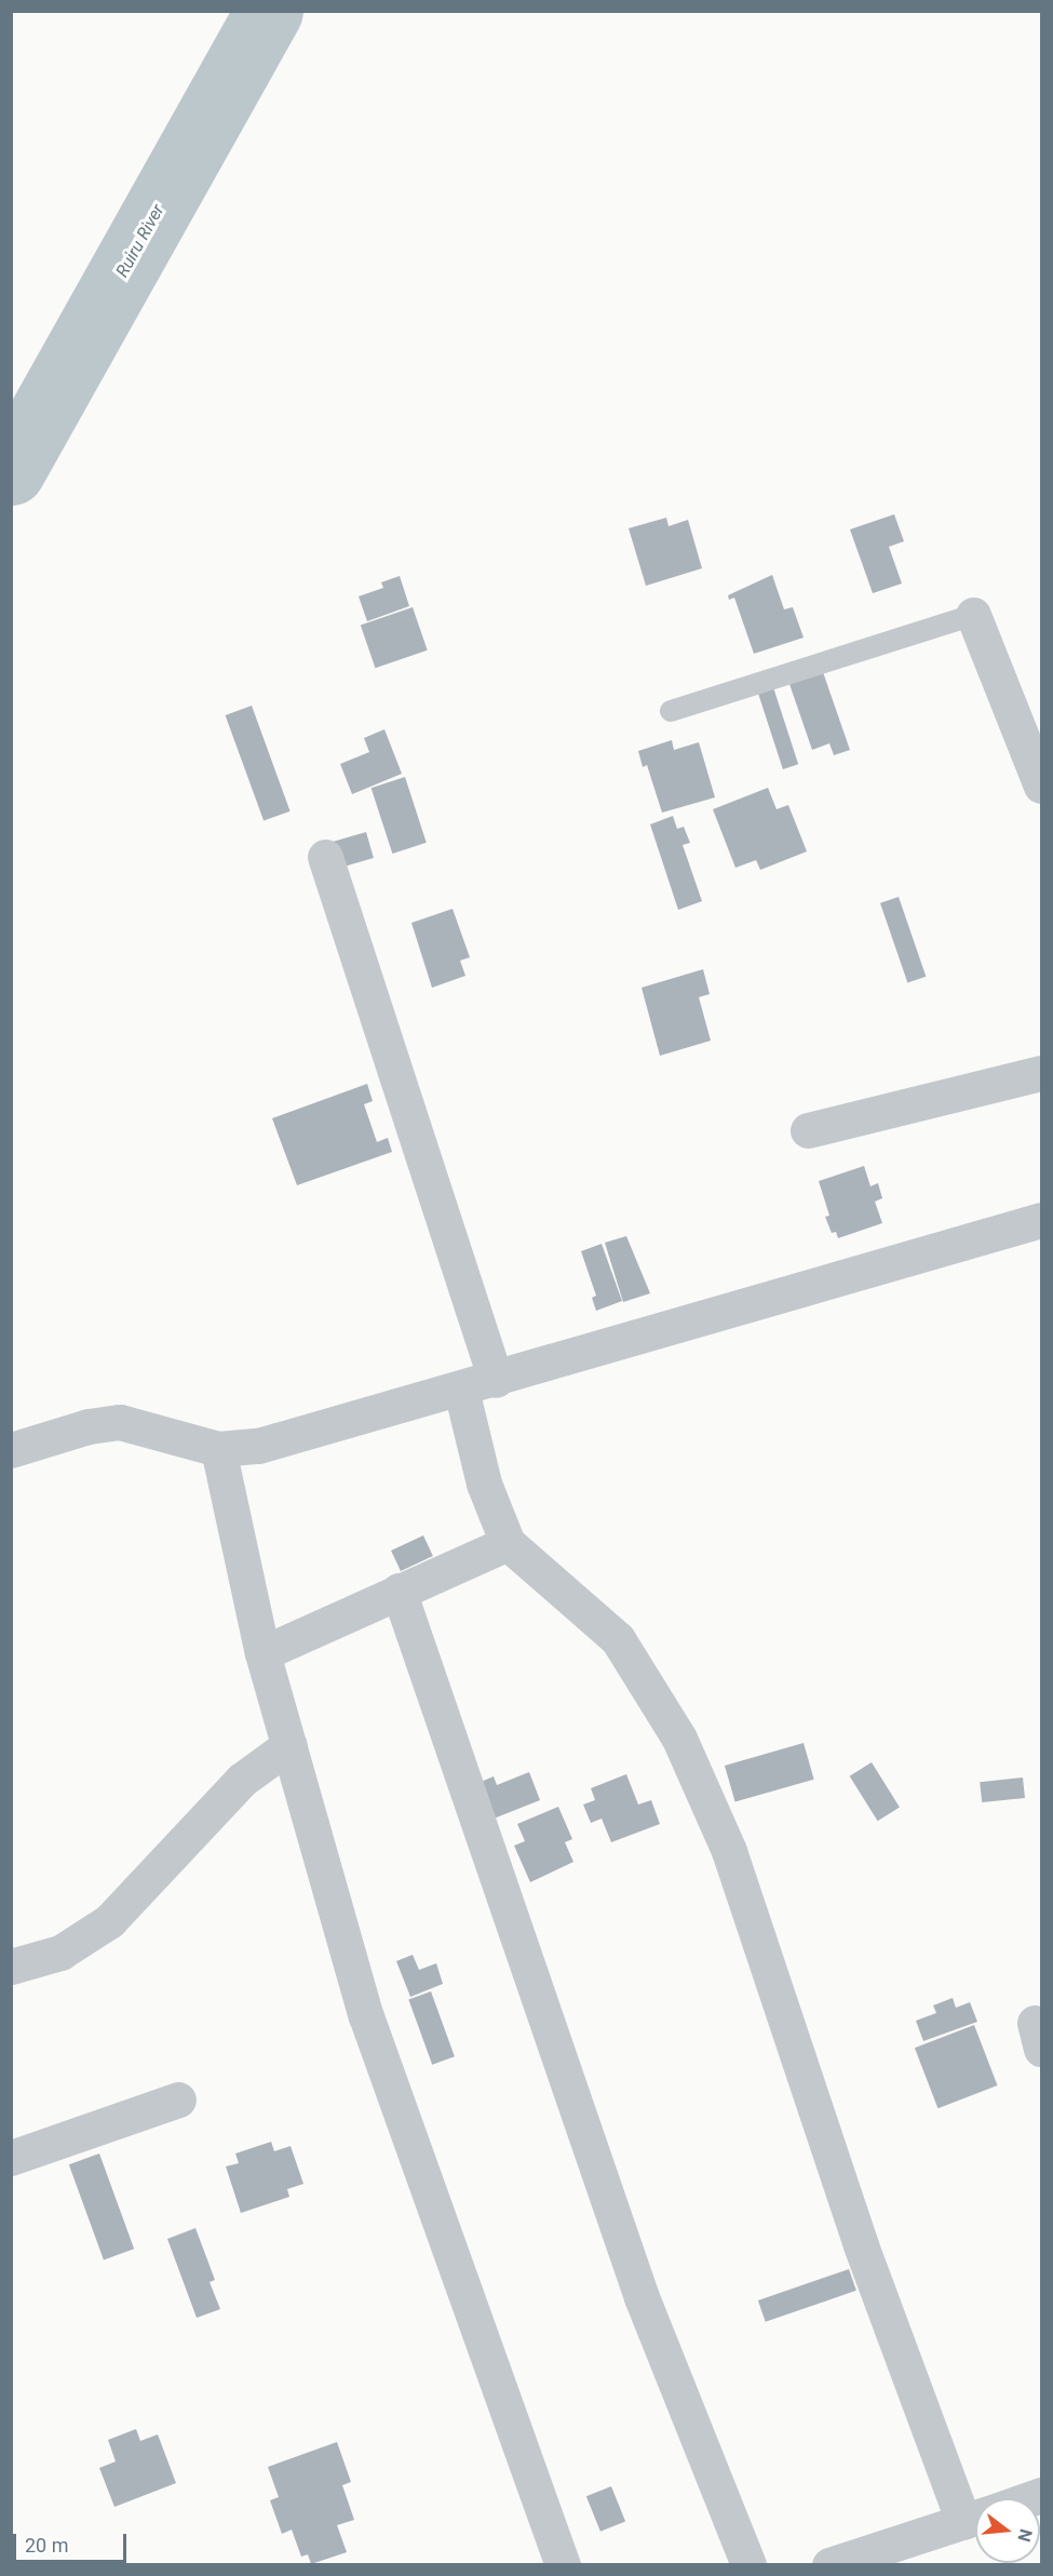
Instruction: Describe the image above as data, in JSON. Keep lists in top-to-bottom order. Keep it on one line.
{"water":["Ruiru River"],"scale_bar":"20 m","north":"right"}
